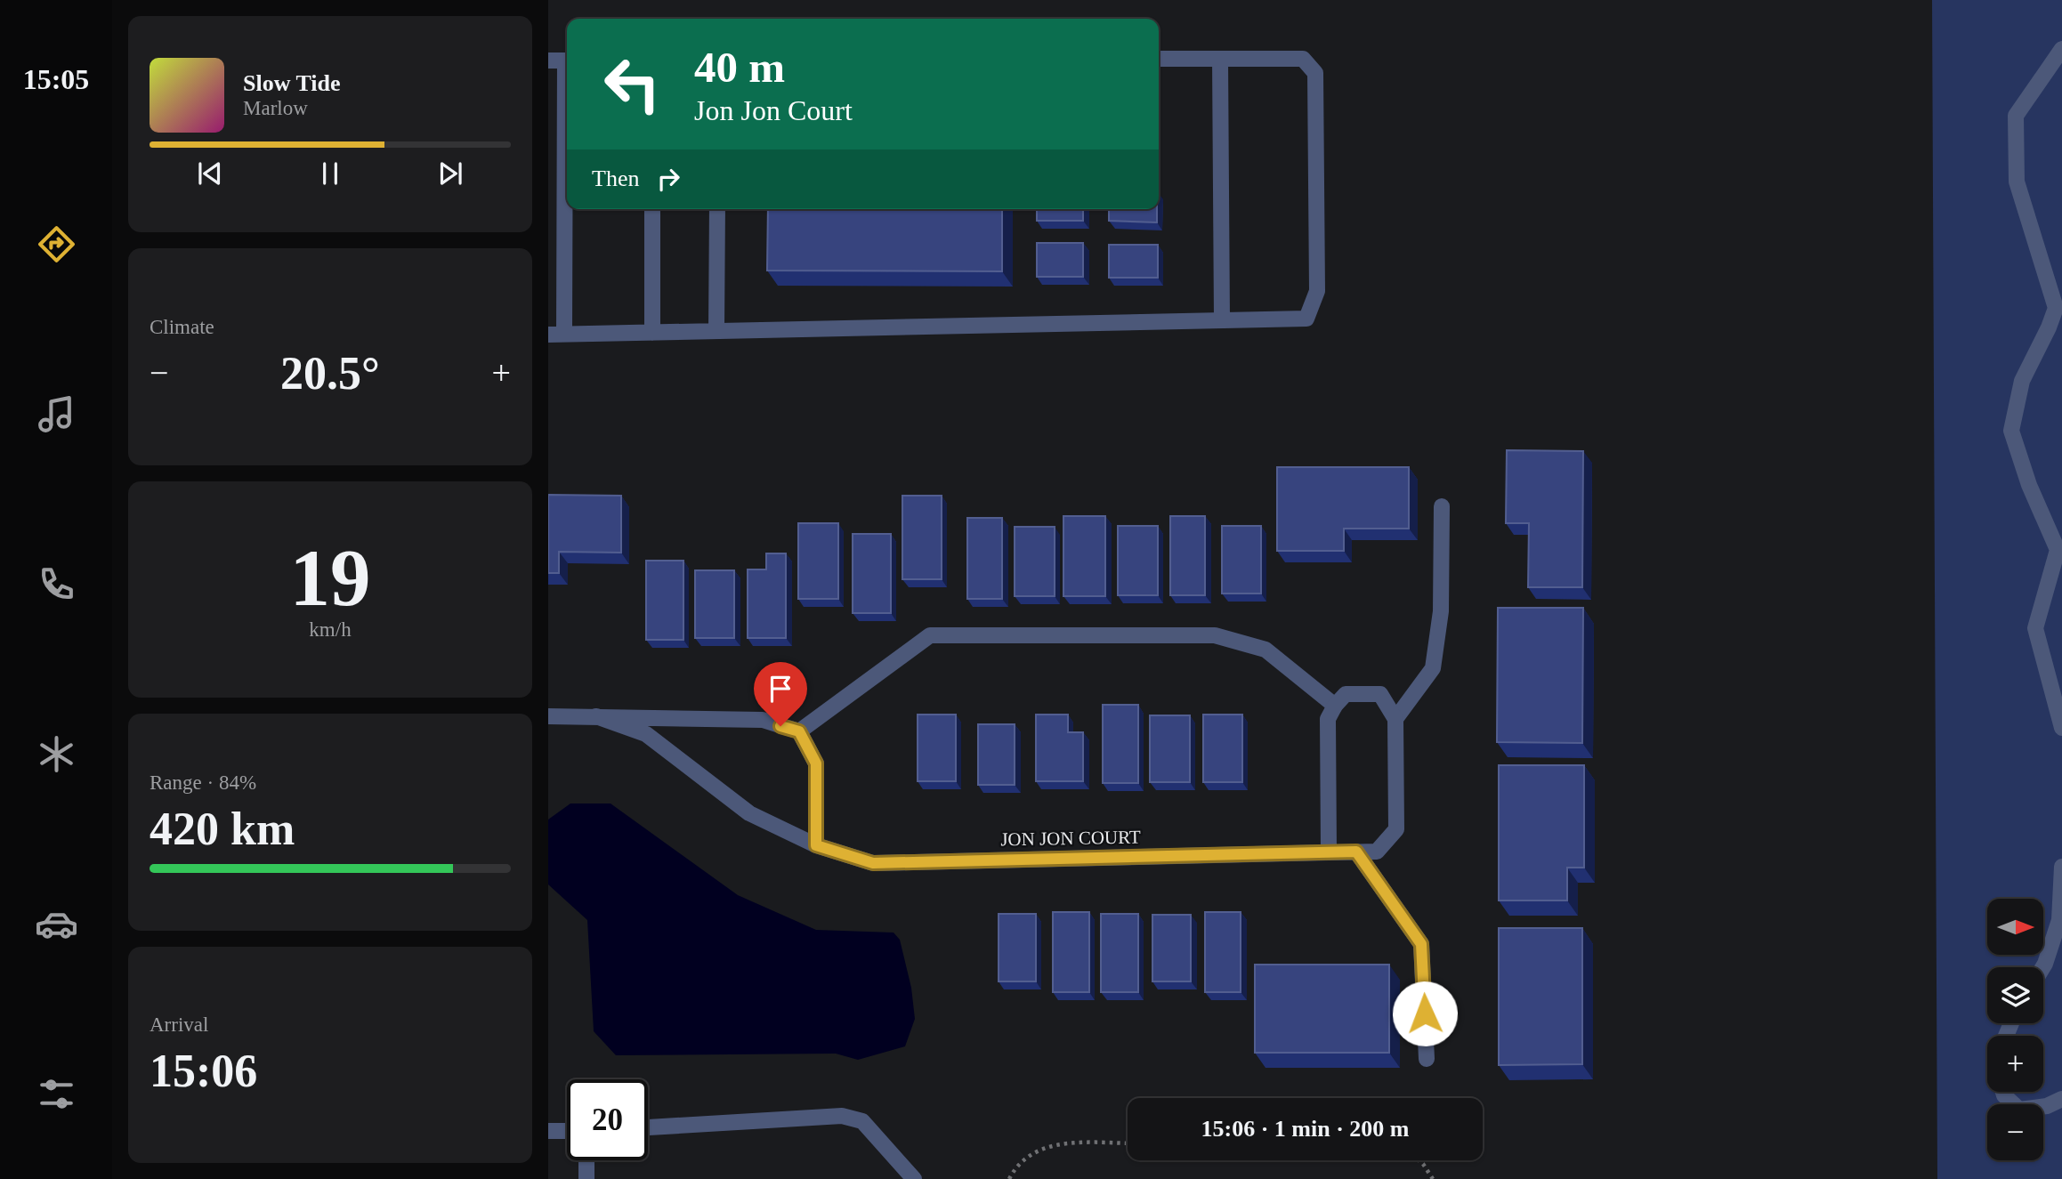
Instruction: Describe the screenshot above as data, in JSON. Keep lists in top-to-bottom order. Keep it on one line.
{"streets":{"street":["JON JON COURT"]},"north":"right","page":{"tabs":"15:05","turn":["40 m","Jon Jon Court"],"song":["Slow Tide","Marlow"],"then":"Then","tile":["Climate",["19","km/h"],["Range · 84%","420 km"],["Arrival","15:06"]],"heat":["−","20.5°","+"],"map_buttons":["+","−"],"limit":"20","trip":"15:06 · 1 min · 200 m"}}
